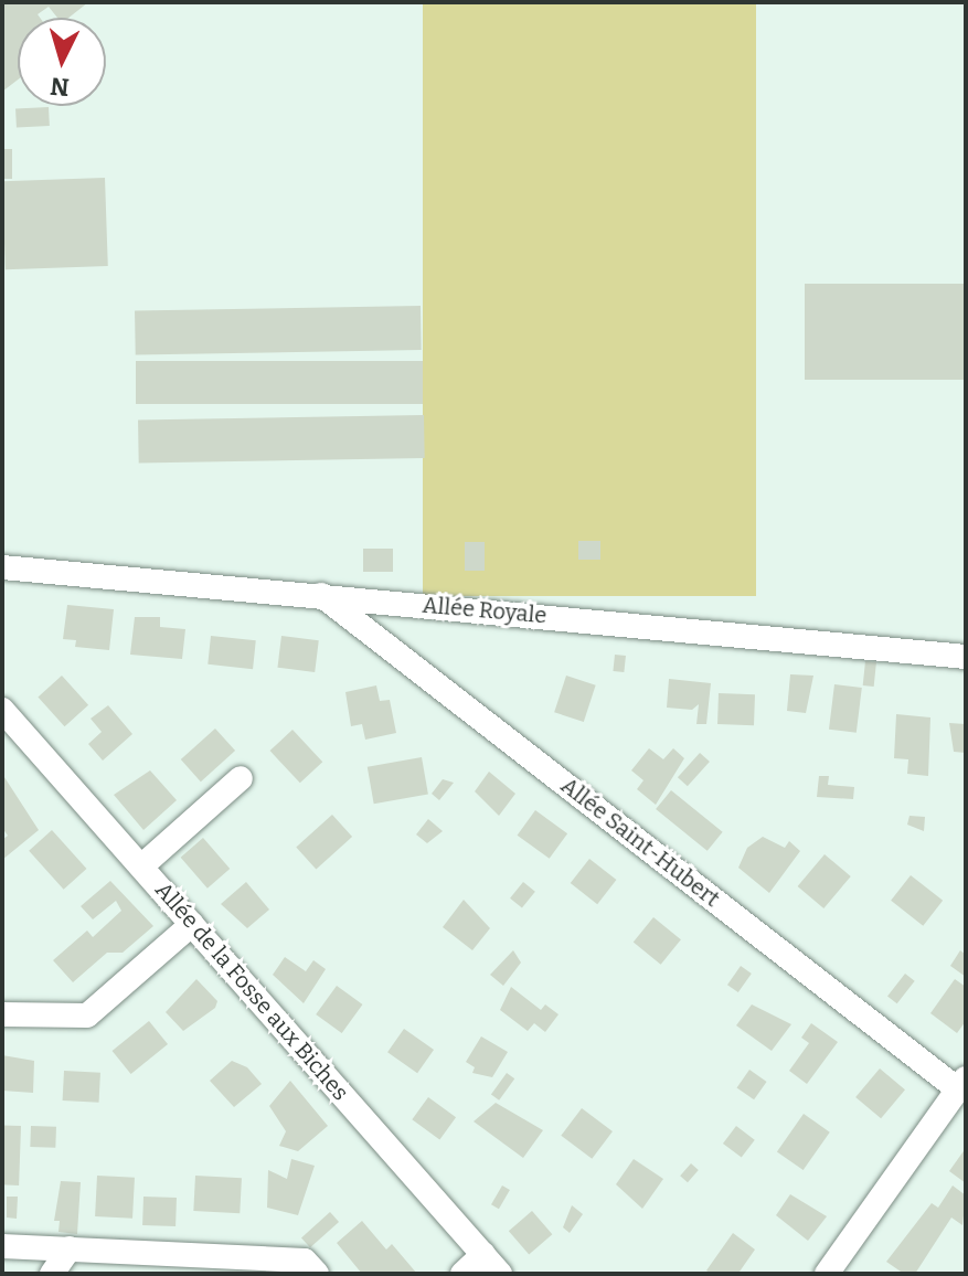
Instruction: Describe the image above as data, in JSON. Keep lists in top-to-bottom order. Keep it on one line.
{"streets":{"street":["Allée Royale","Allée Saint-Hubert","Allée de la Fosse aux Biches"]},"crossings":[["Allée Royale","Allée Saint-Hubert"]],"north":"bottom"}
